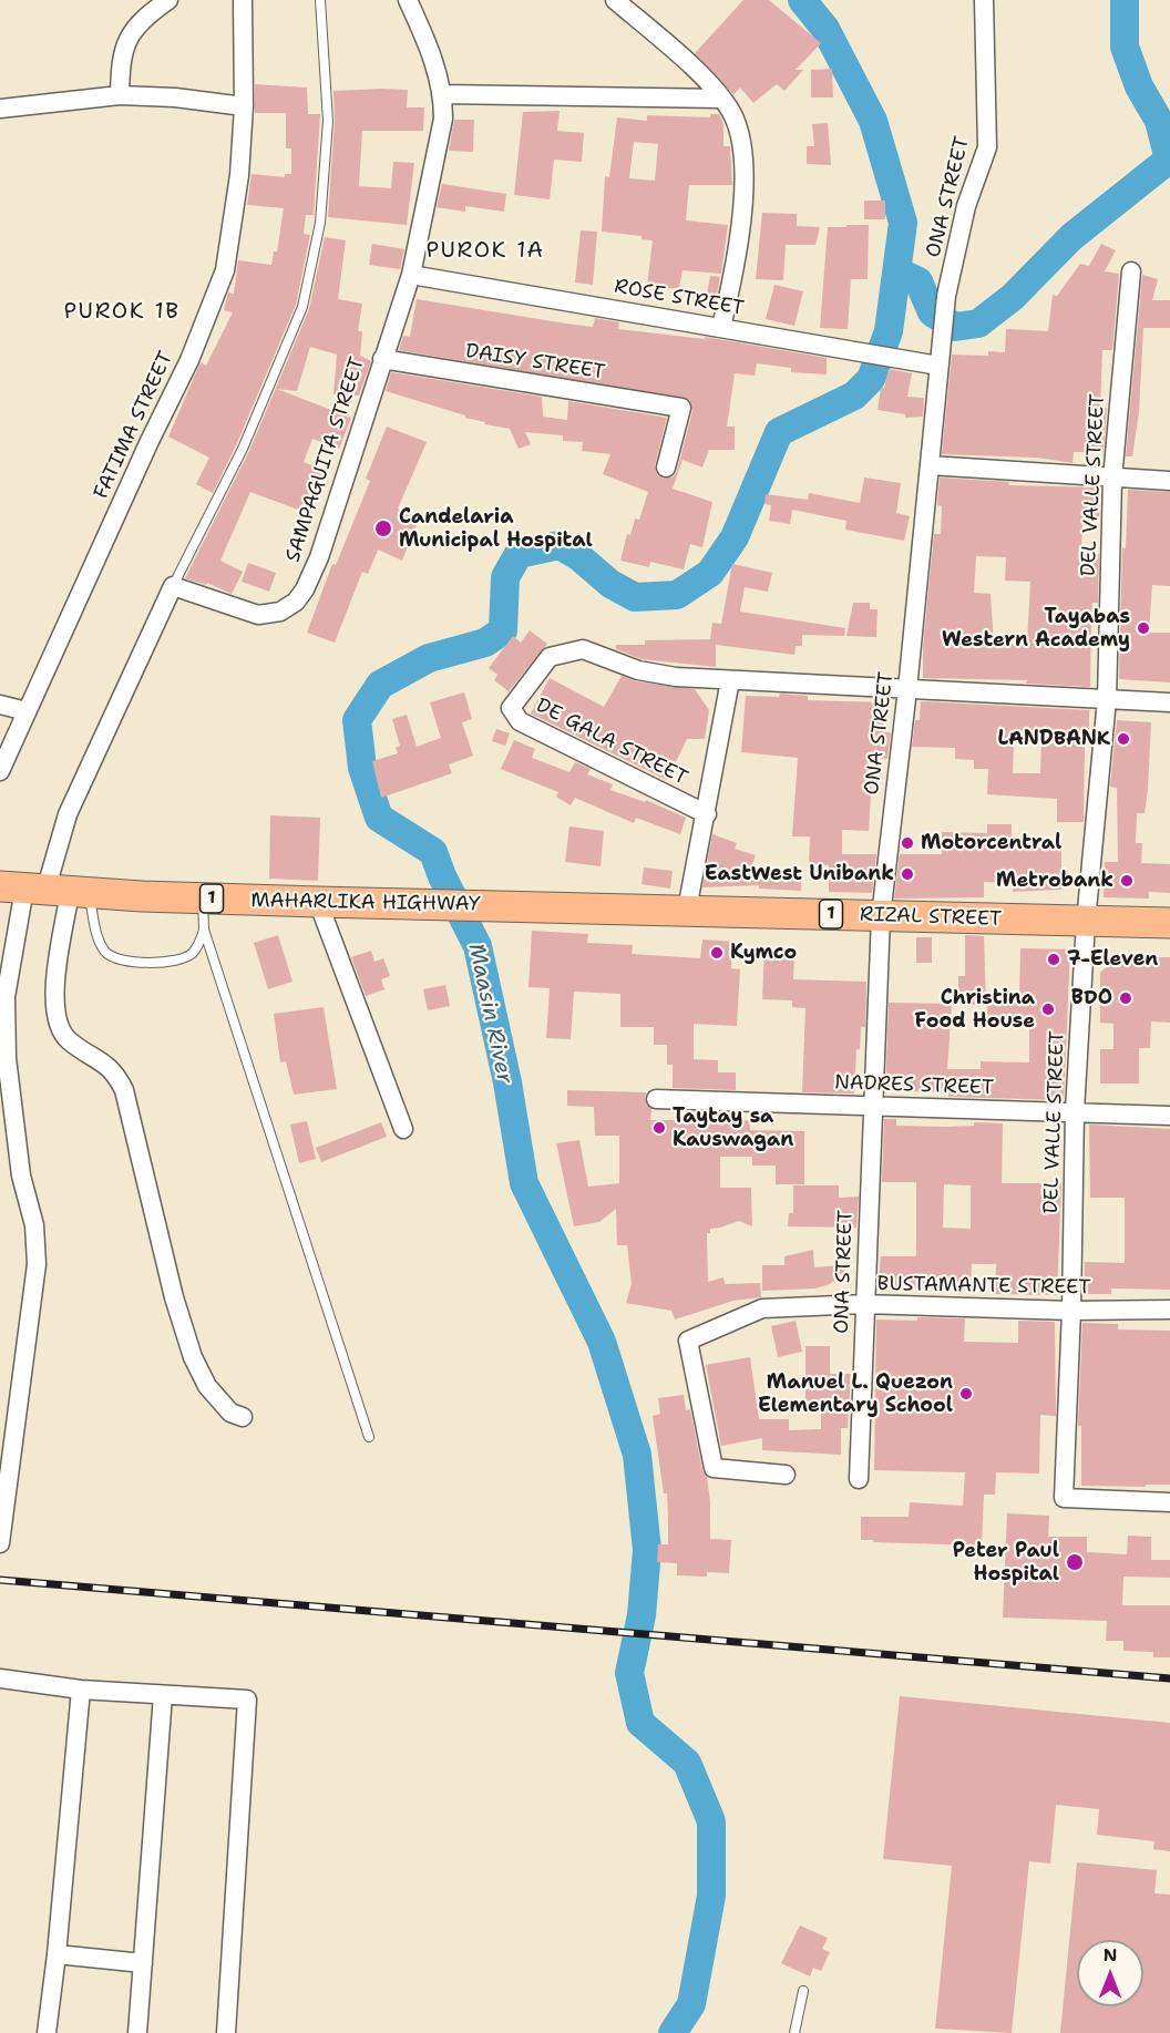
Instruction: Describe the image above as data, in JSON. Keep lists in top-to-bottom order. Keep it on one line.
{"streets":{"main road":["1","MAHARLIKA HIGHWAY","RIZAL STREET"],"street":["ONA STREET","ROSE STREET","DAISY STREET","FATIMA STREET","SAMPAGUITA STREET","DEL VALLE STREET","DE GALA STREET","NADRES STREET","BUSTAMANTE STREET"]},"crossings":[["ONA STREET","ROSE STREET"],["ONA STREET","DE GALA STREET"],["ONA STREET","RIZAL STREET"],["ONA STREET","NADRES STREET"],["ONA STREET","BUSTAMANTE STREET"],["ROSE STREET","SAMPAGUITA STREET"],["DAISY STREET","SAMPAGUITA STREET"],["DEL VALLE STREET","DE GALA STREET"],["DEL VALLE STREET","RIZAL STREET"],["DEL VALLE STREET","NADRES STREET"],["DEL VALLE STREET","BUSTAMANTE STREET"],["DE GALA STREET","RIZAL STREET"],["MAHARLIKA HIGHWAY","RIZAL STREET"]],"districts":["PUROK 1A","PUROK 1B"],"water":["Maasin River"],"places":["Candelaria Municipal Hospital","Tayabas Western Academy","LANDBANK","Motorcentral","EastWest Unibank","Metrobank","Kymco","7-Eleven","BDO","Christina Food House","Taytay sa Kauswagan","Manuel L. Quezon Elementary School","Peter Paul Hospital"],"north":"top"}
